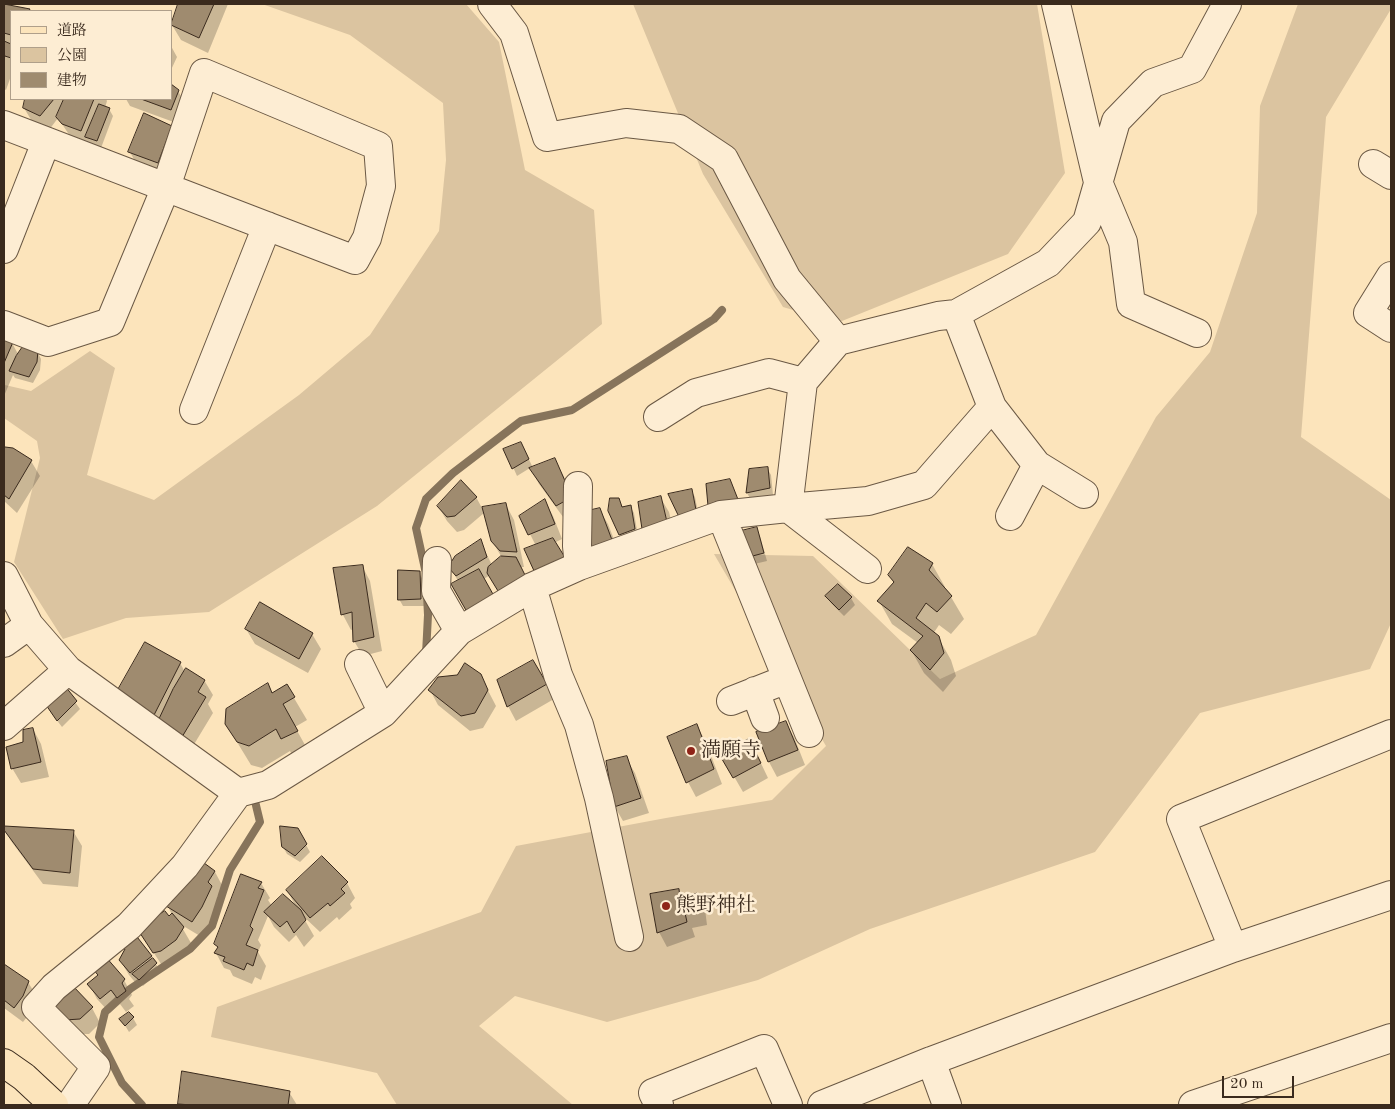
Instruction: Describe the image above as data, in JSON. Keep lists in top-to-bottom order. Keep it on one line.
{"places":["満願寺","熊野神社"],"legend":["道路","公園","建物"],"scale_bar":"20 m"}
